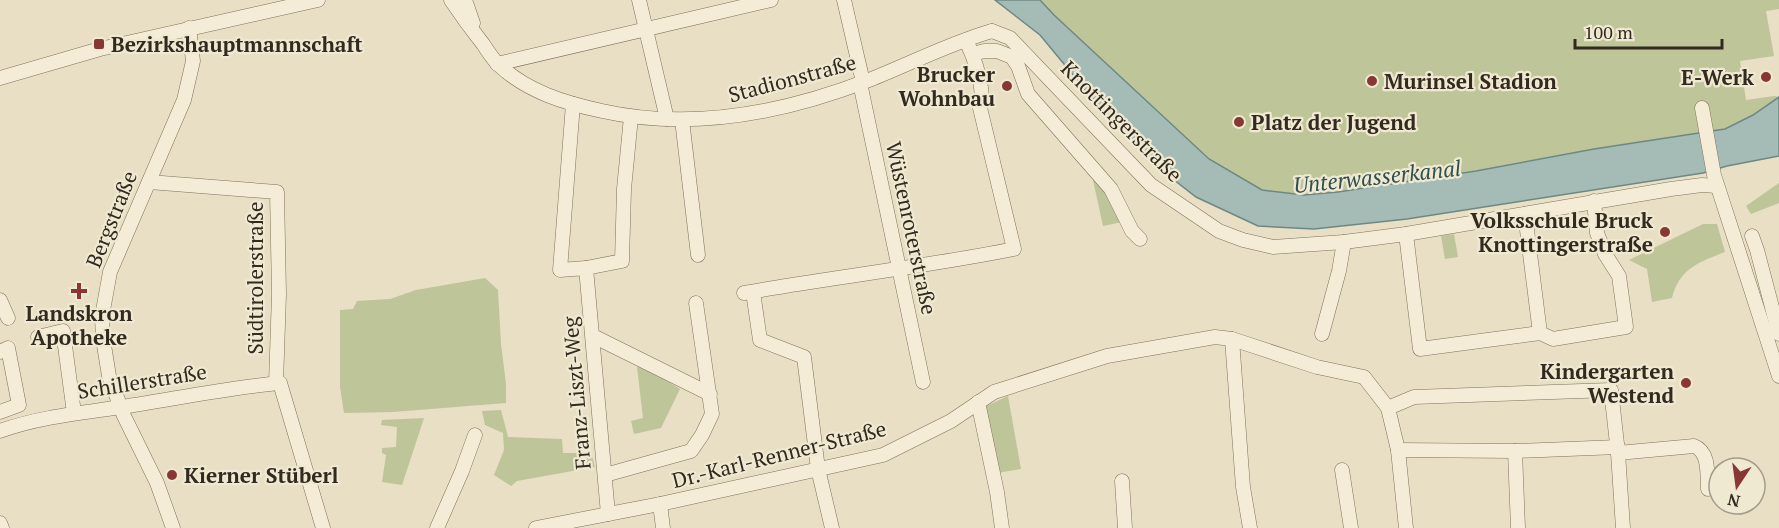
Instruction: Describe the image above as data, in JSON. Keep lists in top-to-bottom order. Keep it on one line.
{"streets":{"street":["Stadionstraße","Knottingerstraße","Bergstraße","Wüstenroterstraße","Südtirolerstraße","Schillerstraße","Franz-Liszt-Weg","Dr.-Karl-Renner-Straße"]},"crossings":[["Stadionstraße","Knottingerstraße"],["Stadionstraße","Wüstenroterstraße"],["Bergstraße","Südtirolerstraße"],["Bergstraße","Schillerstraße"],["Südtirolerstraße","Schillerstraße"],["Franz-Liszt-Weg","Dr.-Karl-Renner-Straße"]],"water":["Unterwasserkanal"],"places":{"transit":["Bezirkshauptmannschaft"],"other":["E-Werk","Murinsel Stadion","Brucker Wohnbau","Platz der Jugend","Volksschule Bruck Knottingerstraße","Kindergarten Westend","Kierner Stüberl"],"health":["Landskron Apotheke"]},"scale_bar":"100 m","north":"bottom"}
